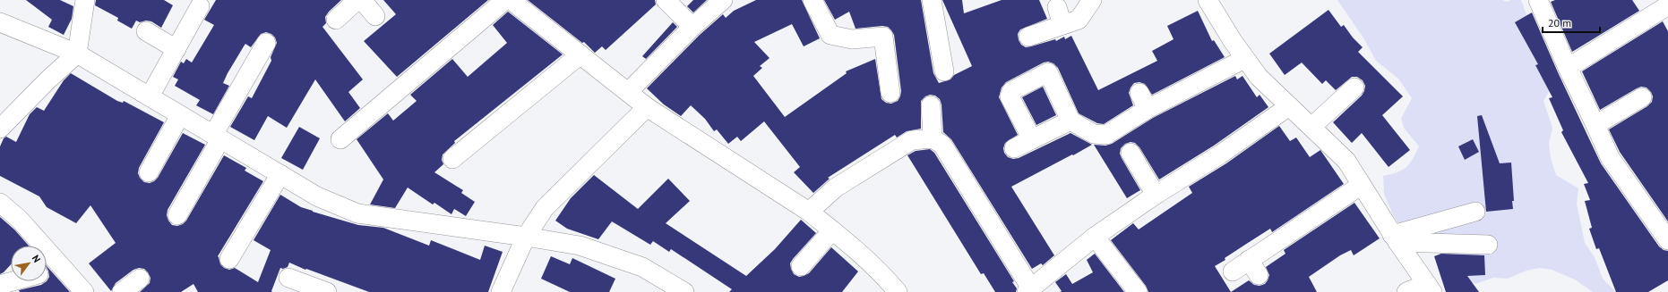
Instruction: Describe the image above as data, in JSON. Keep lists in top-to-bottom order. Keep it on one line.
{"scale_bar":"20 m","north":"top right"}
